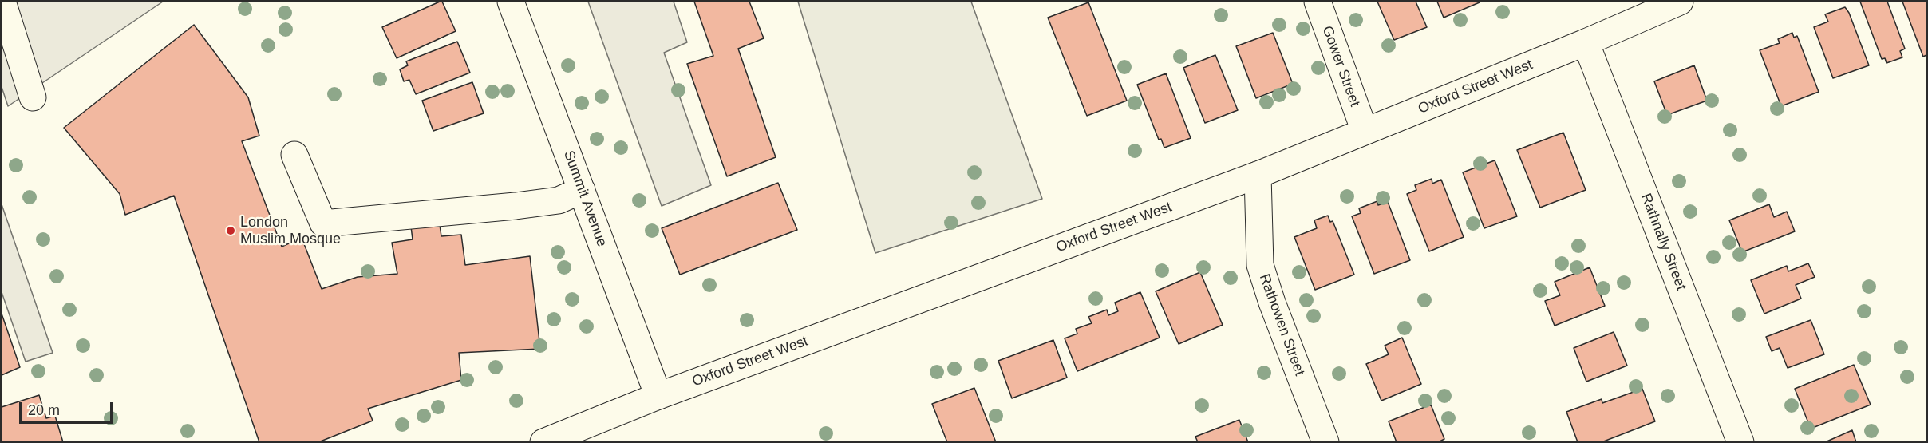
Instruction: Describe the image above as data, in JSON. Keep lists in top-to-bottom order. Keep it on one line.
{"streets":{"street":["Gower Street","Oxford Street West","Summit Avenue","Rathnally Street","Rathowen Street"]},"crossings":[["Gower Street","Oxford Street West"],["Oxford Street West","Summit Avenue"],["Oxford Street West","Rathnally Street"],["Oxford Street West","Rathowen Street"]],"places":["London Muslim Mosque"],"scale_bar":"20 m"}
